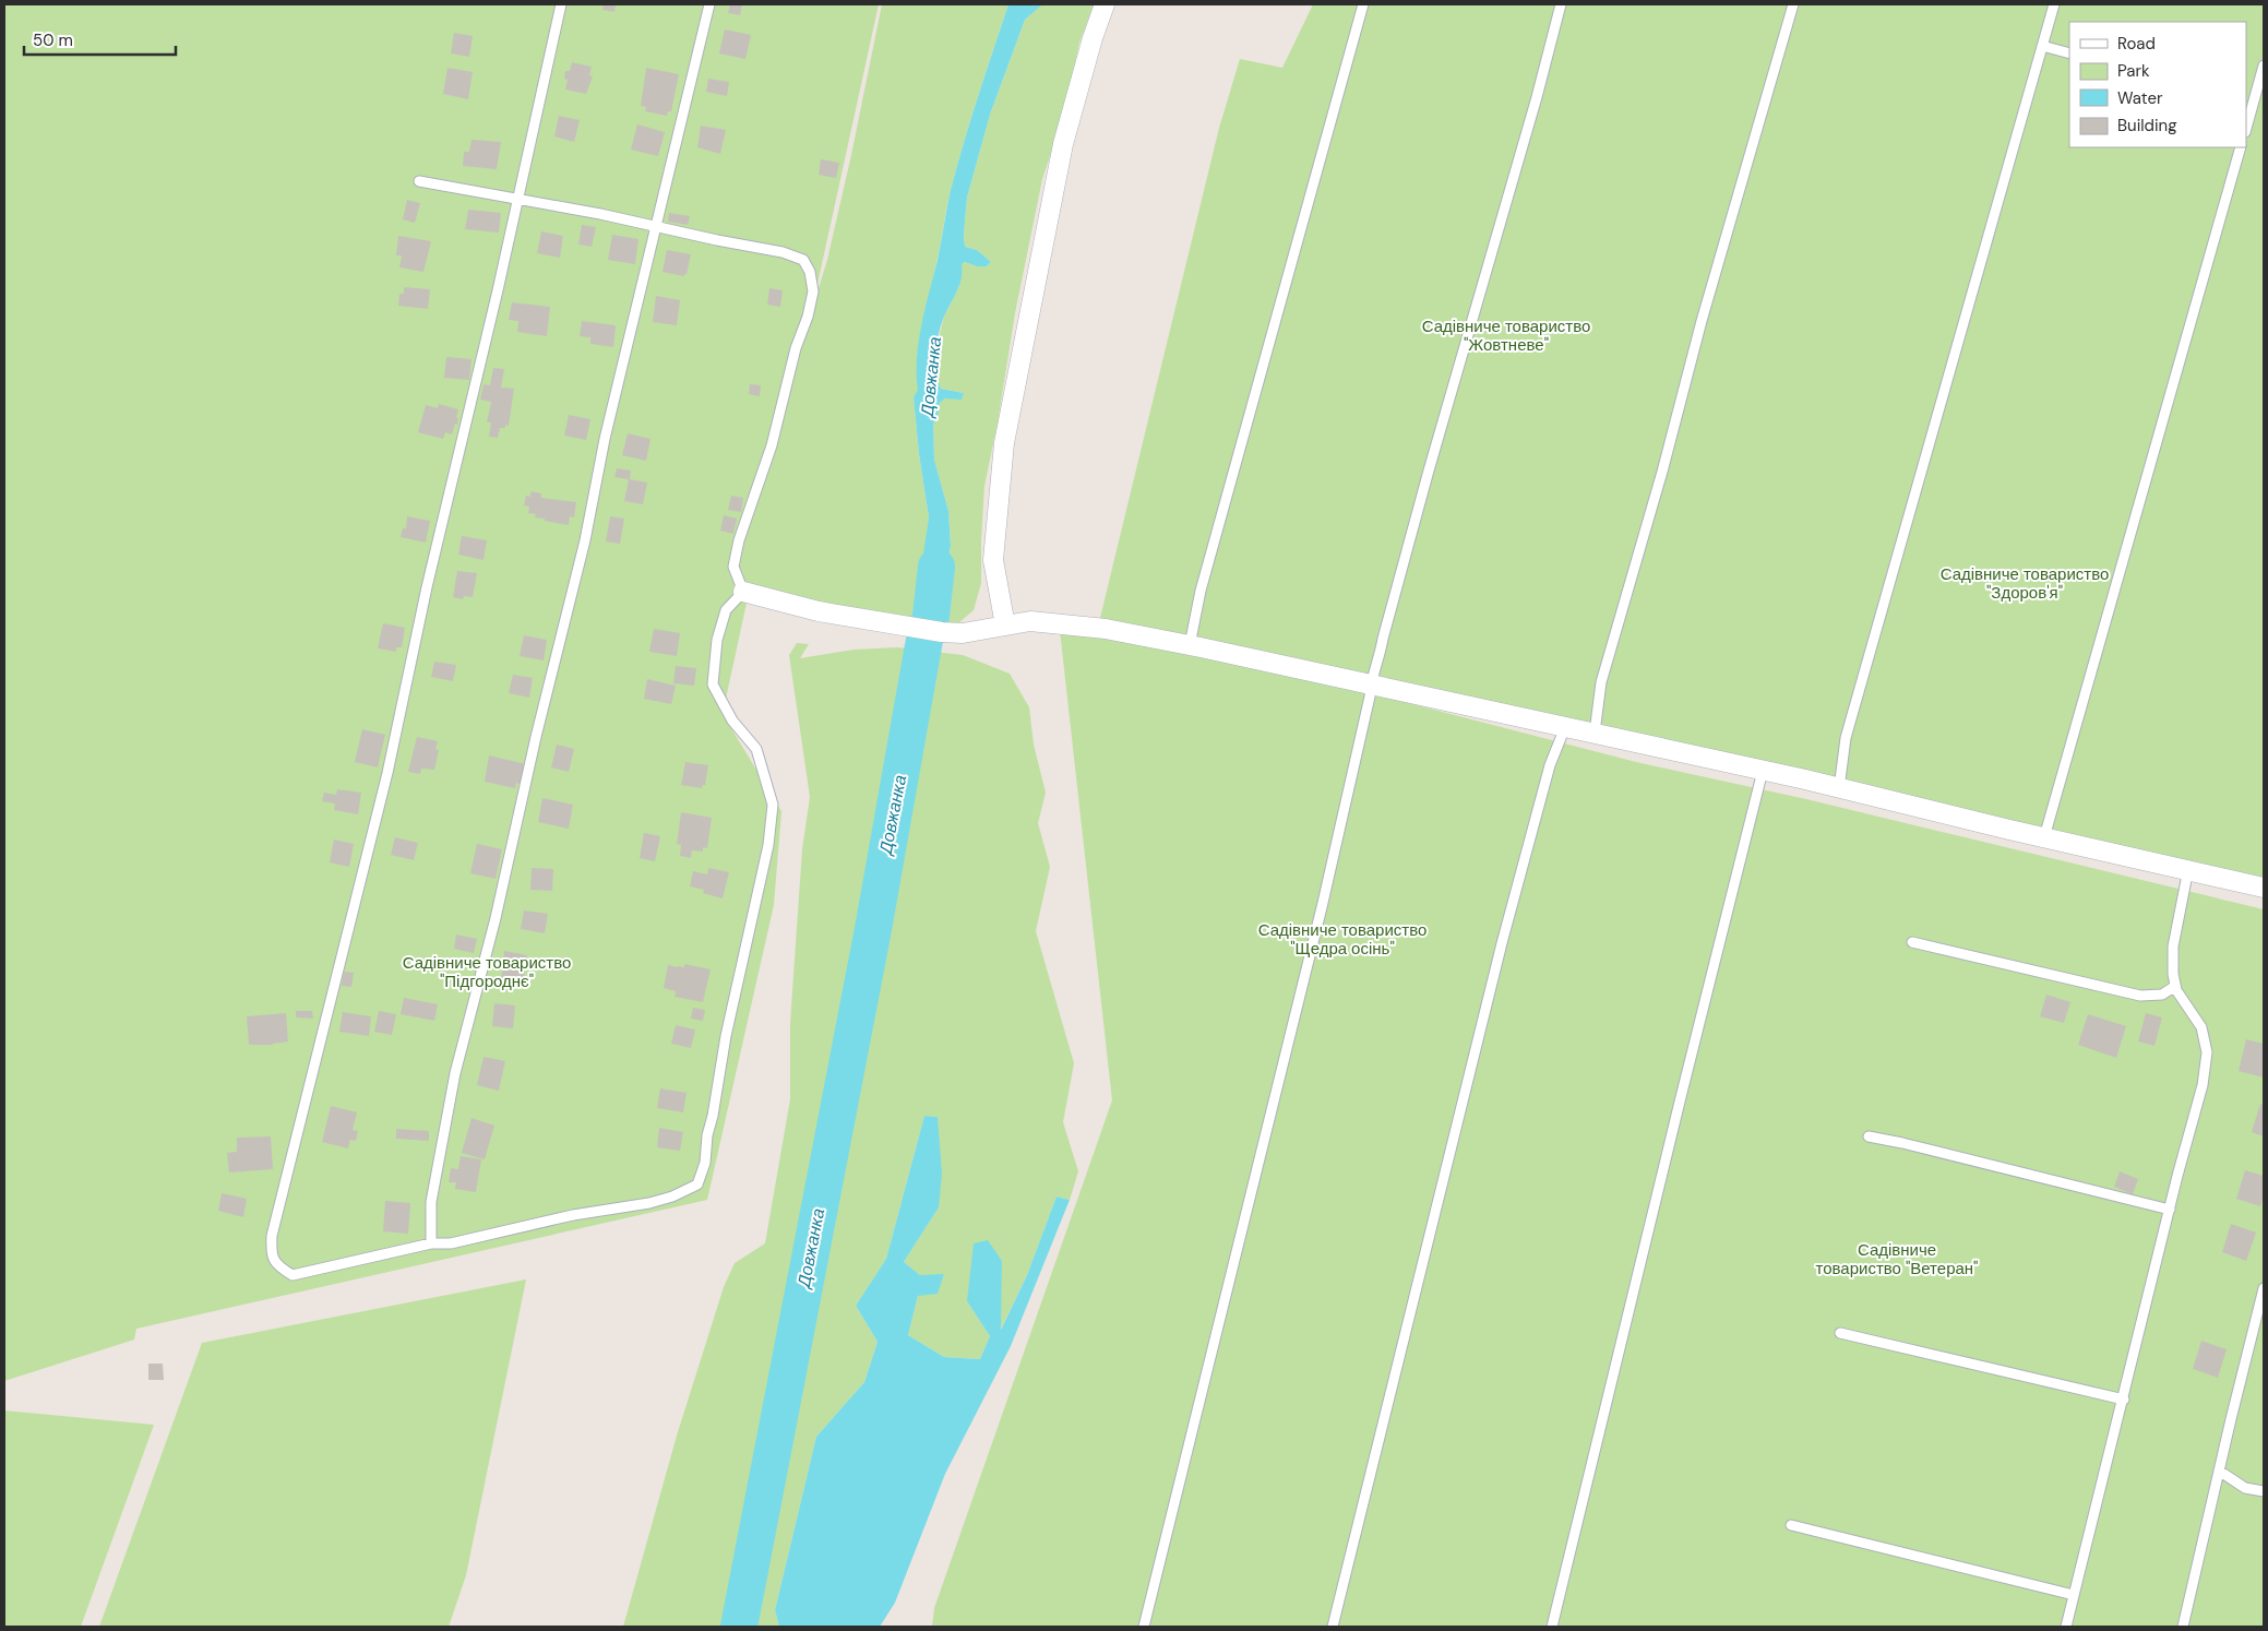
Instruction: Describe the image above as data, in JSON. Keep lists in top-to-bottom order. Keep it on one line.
{"water":["Довжанка"],"parks":["Садівниче товариство \"Жовтневе\"","Садівниче товариство \"Здоров'я\"","Садівниче товариство \"Щедра осінь\"","Садівниче товариство \"Підгороднє\"","Садівниче товариство \"Ветеран\""],"legend":["Road","Park","Water","Building"],"scale_bar":"50 m"}
